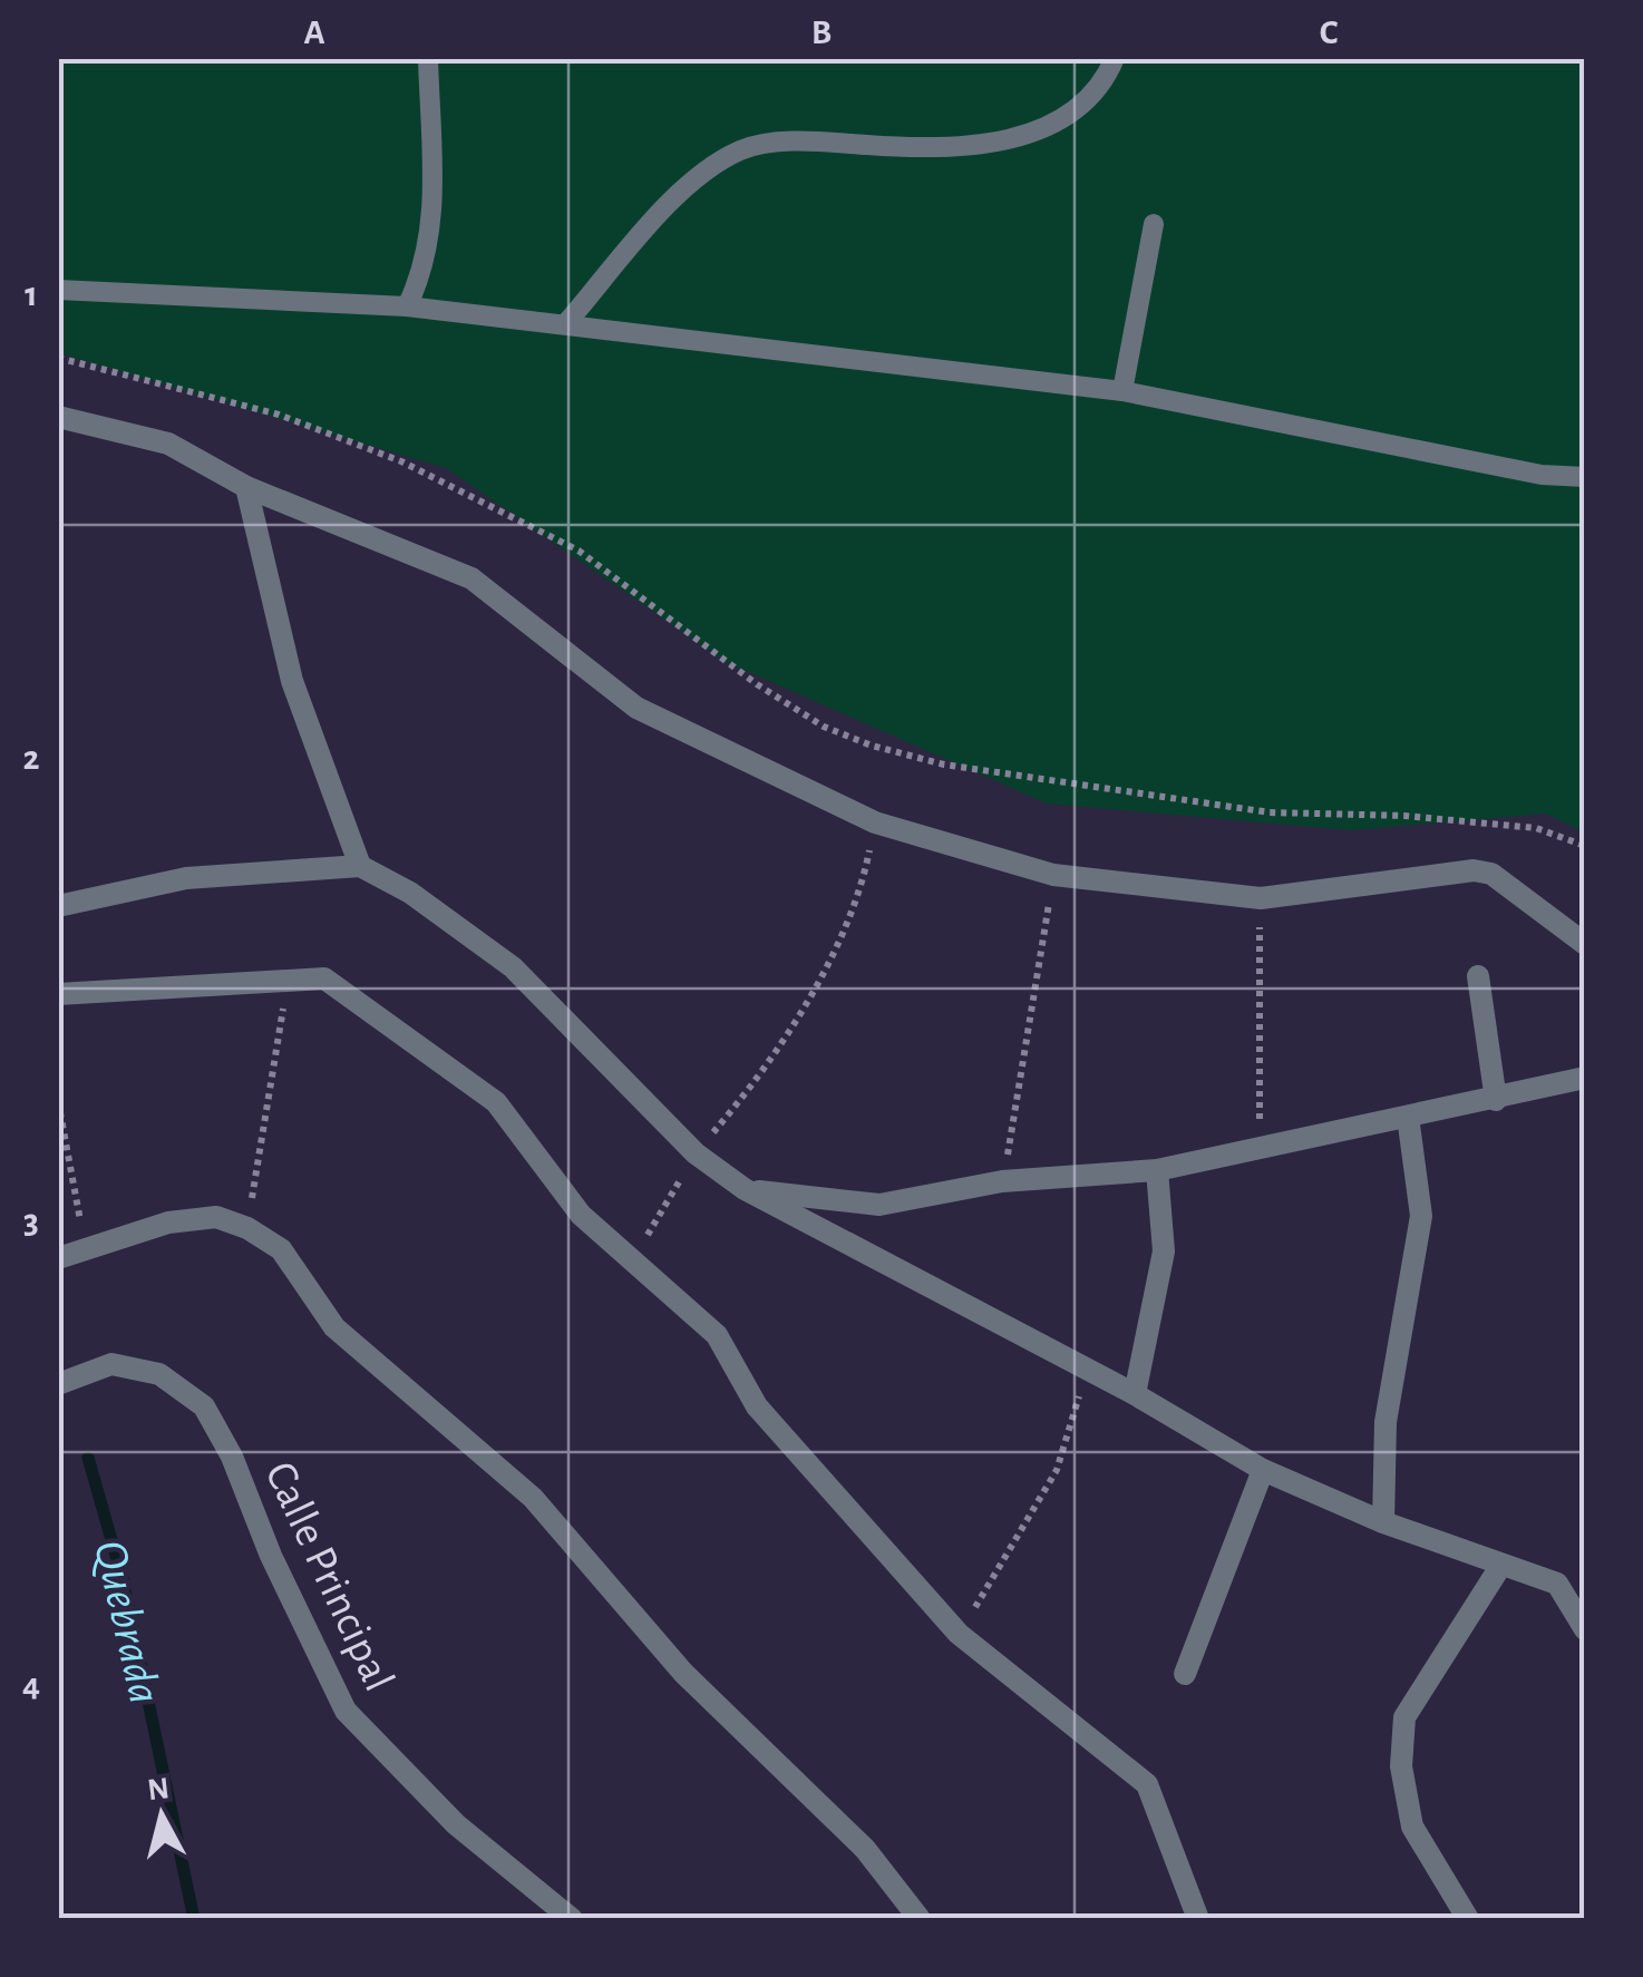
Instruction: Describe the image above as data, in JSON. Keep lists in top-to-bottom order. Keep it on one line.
{"streets":{"street":["Calle Principal"]},"water":["Quebrada"],"north":"top","grid":{"columns":["A","B","C"],"rows":["1","2","3","4"]}}
